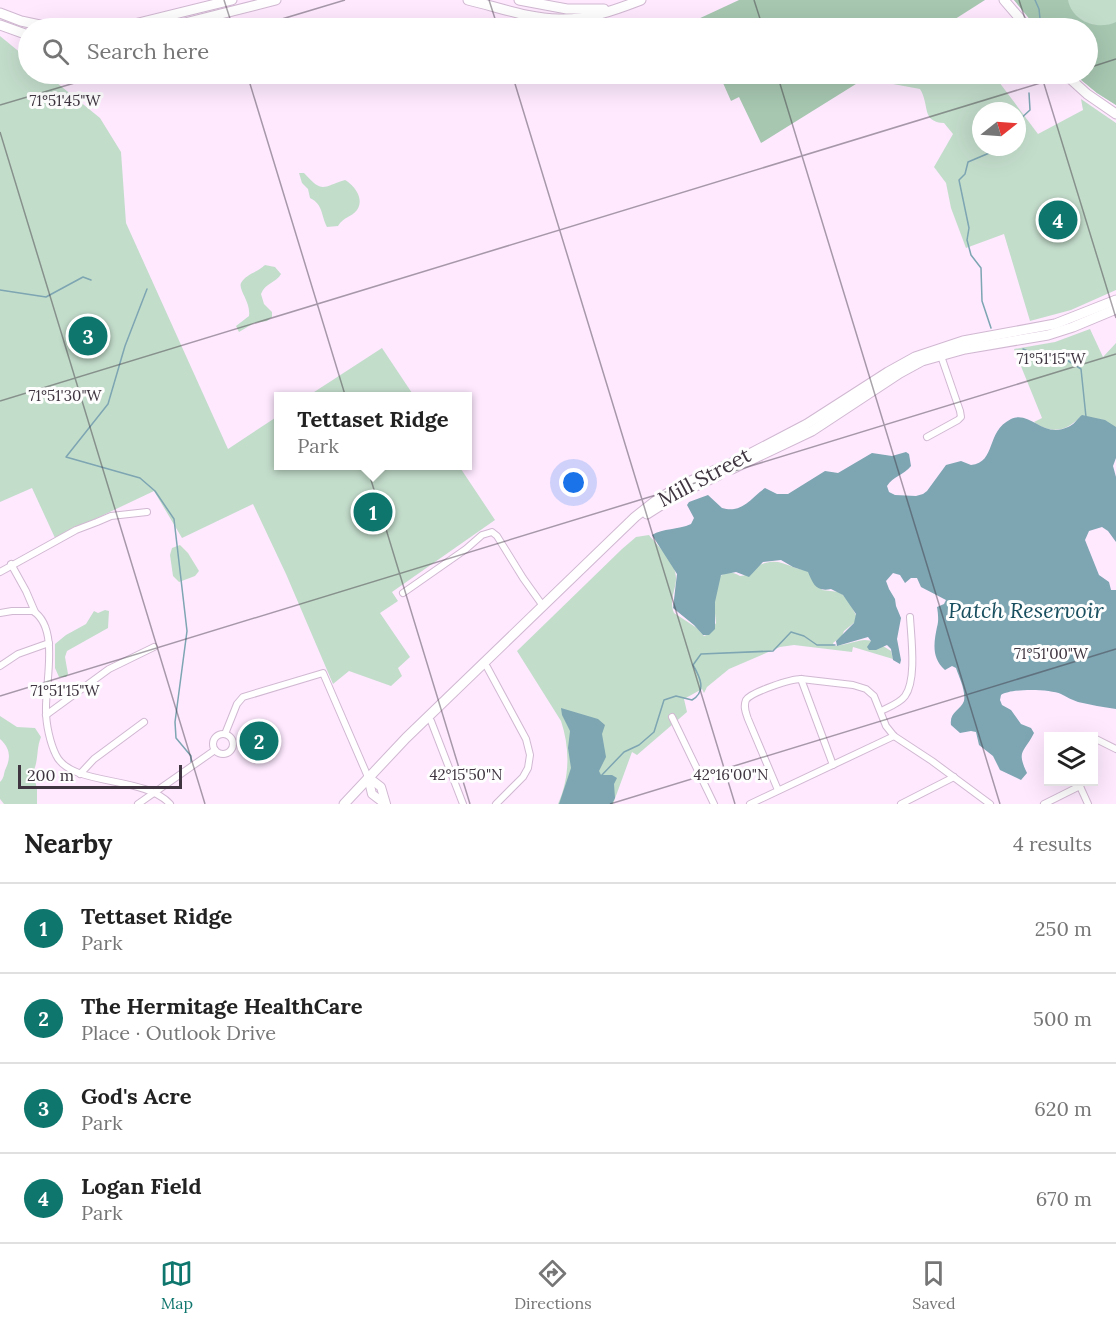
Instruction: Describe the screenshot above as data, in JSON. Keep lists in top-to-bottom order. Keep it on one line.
{"streets":{"main road":["Mill Street"]},"water":["Patch Reservoir"],"scale_bar":"200 m","north":"right","page":{"search":"Search here","pins":["4","3","1","2"],"popup":["Tettaset Ridge","Park"],"scale":"200 m","heading":["Nearby","4 results"],"list":[{"mark":"1","name":"Tettaset Ridge","note":"Park","value":"250 m"},{"mark":"2","name":"The Hermitage HealthCare","note":"Place · Outlook Drive","value":"500 m"},{"mark":"3","name":"God's Acre","note":"Park","value":"620 m"},{"mark":"4","name":"Logan Field","note":"Park","value":"670 m"}],"nav":["Map","Directions","Saved"]},"coordinates":["71°51'45\"W","71°51'15\"W","71°51'30\"W","71°51'00\"W","42°15'50\"N","42°16'00\"N"]}
